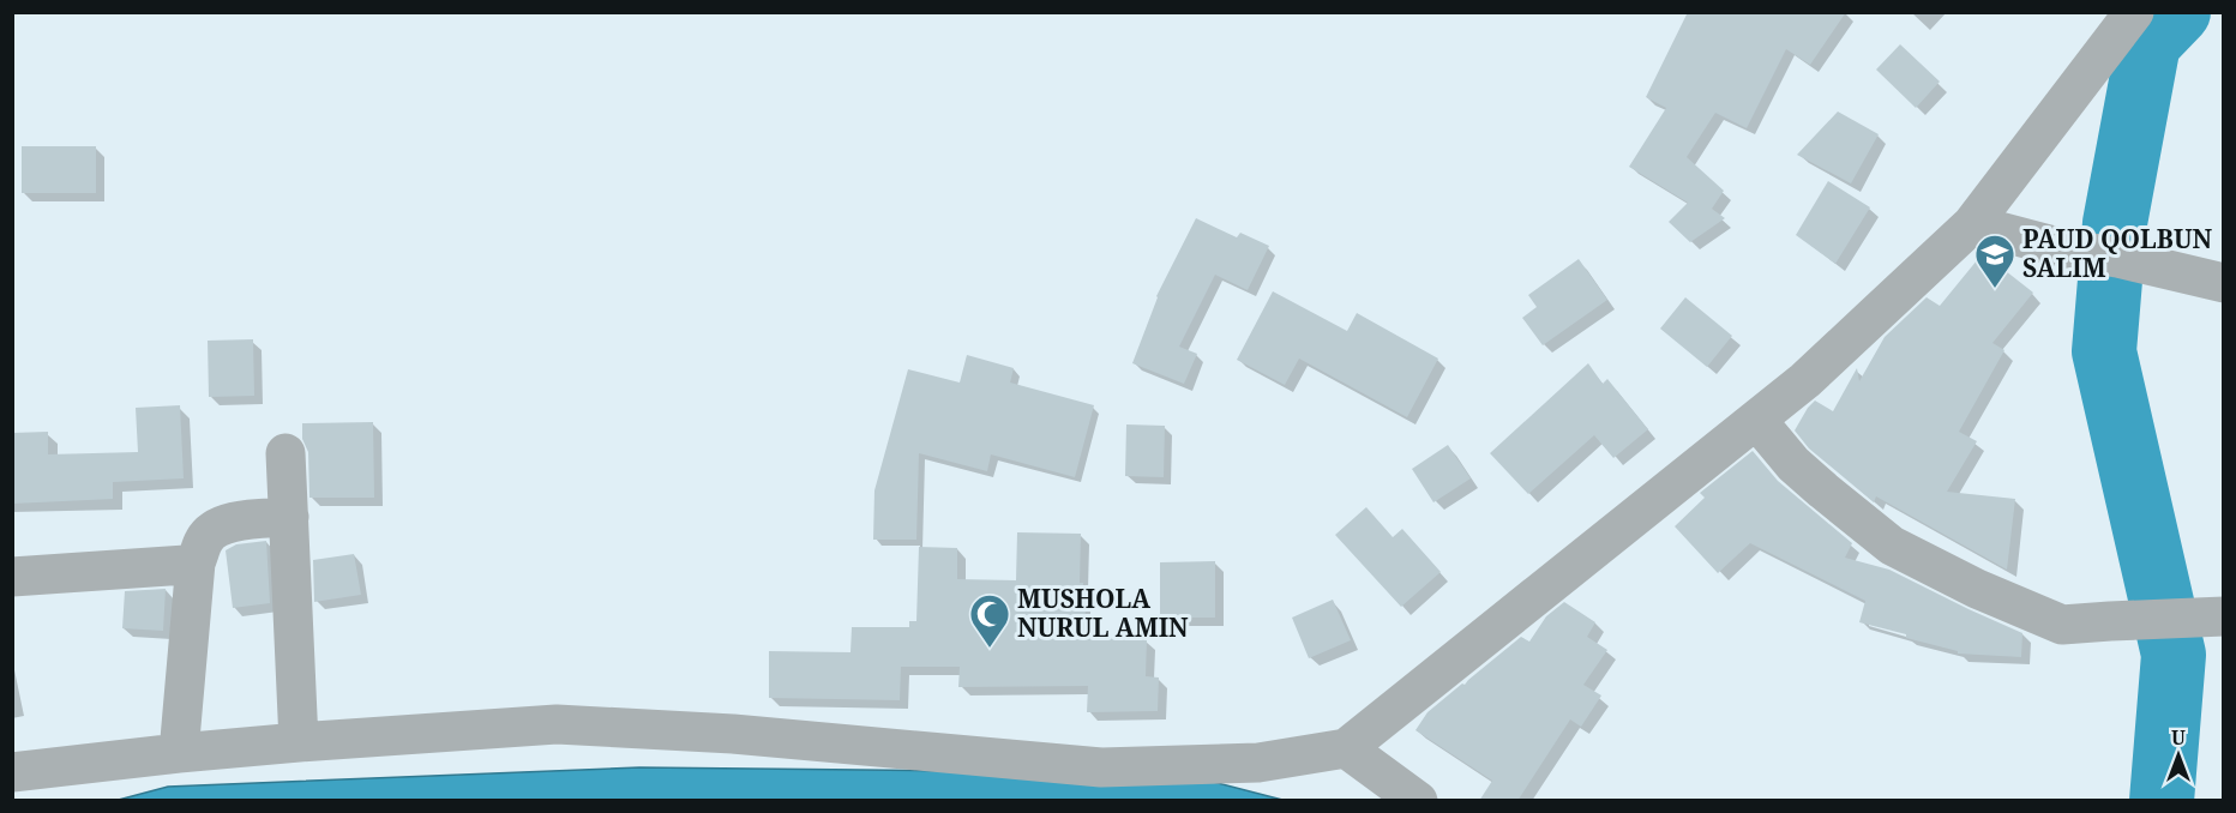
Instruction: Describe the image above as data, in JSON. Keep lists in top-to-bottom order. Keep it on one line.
{"places":{"school or university":["PAUD QOLBUN SALIM"],"mosque":["MUSHOLA NURUL AMIN"]},"north":"top"}
